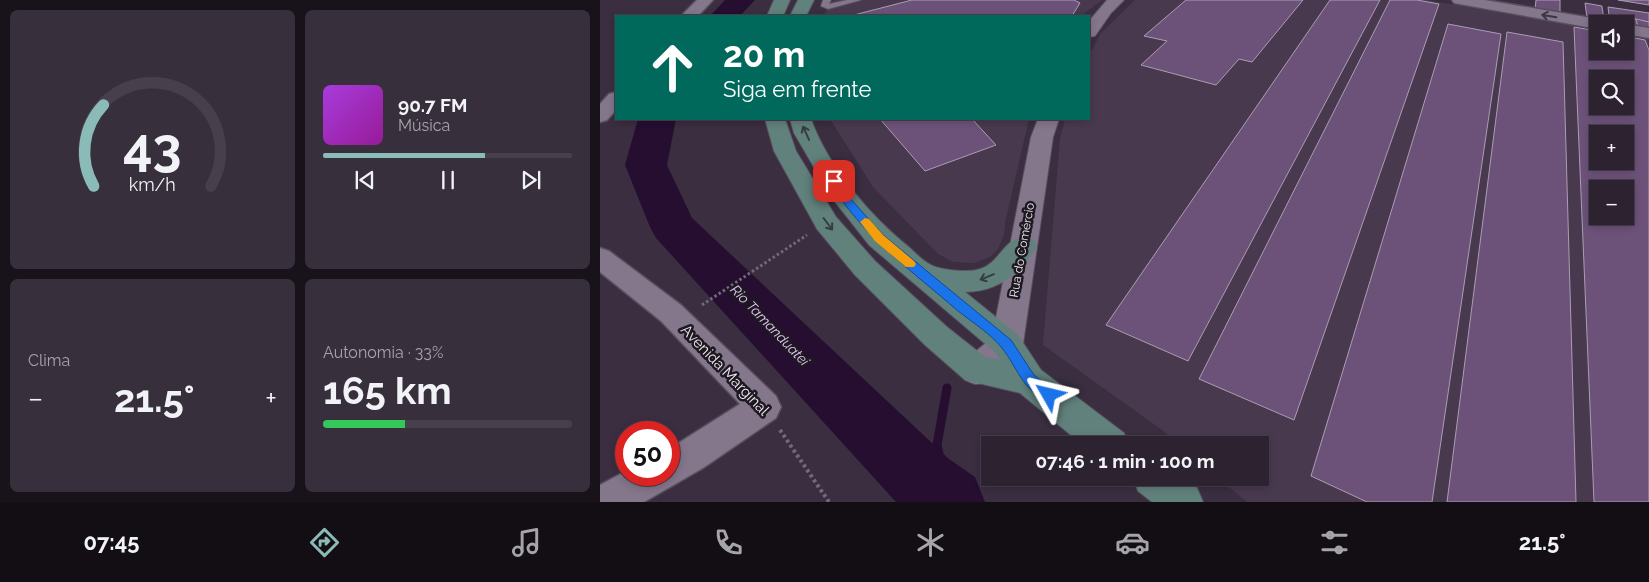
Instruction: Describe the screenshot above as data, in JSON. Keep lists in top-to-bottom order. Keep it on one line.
{"streets":{"street":["Rua do Comércio","Avenida Marginal"]},"water":["Rio Tamanduateí"],"page":{"map_buttons":["+","−"],"turn":["20 m","Siga em frente"],"song":["90.7 FM","Música"],"tile":["Clima",["Autonomia · 33%","165 km"]],"heat":["−","21.5°","+"],"limit":"50","trip":"07:46 · 1 min · 100 m","tabs":["07:45","21.5°"],"gauge":["43","km/h"]}}
